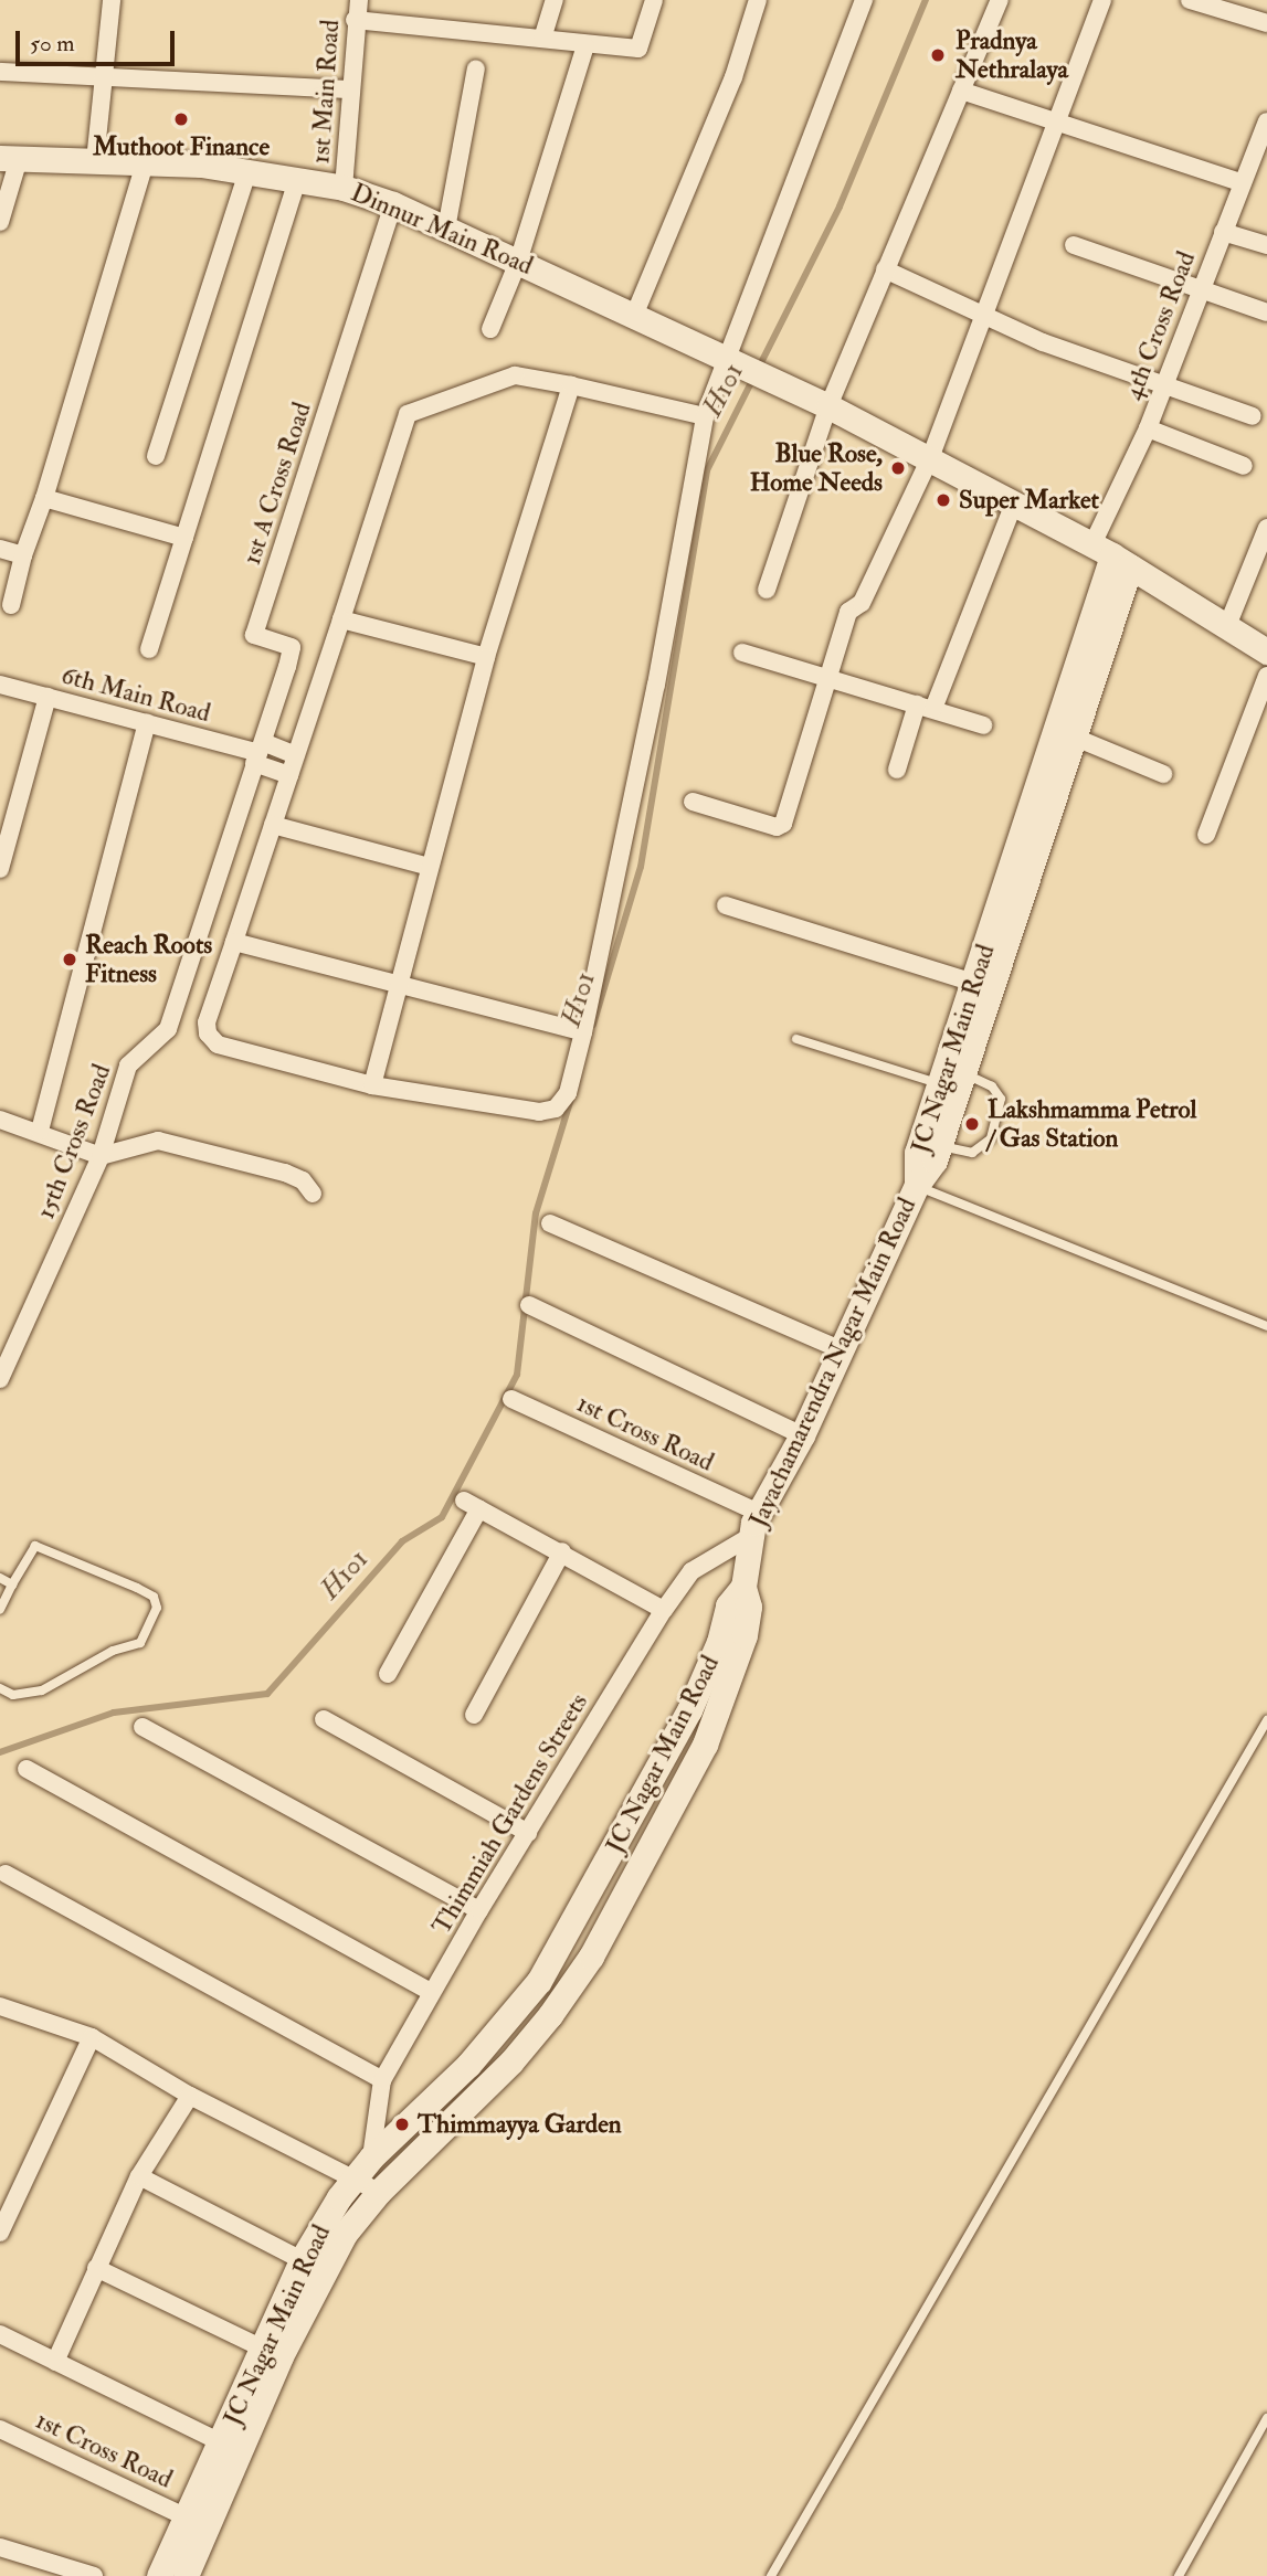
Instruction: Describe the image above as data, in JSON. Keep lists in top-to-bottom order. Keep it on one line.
{"streets":{"main road":["Dinnur Main Road","JC Nagar Main Road","Jayachamarendra Nagar Main Road"],"street":["1st Main Road","4th Cross Road","1st A Cross Road","6th Main Road","15th Cross Road","1st Cross Road","Thimmiah Gardens Streets"]},"crossings":[["1st Main Road","Dinnur Main Road"],["Dinnur Main Road","1st A Cross Road"],["4th Cross Road","JC Nagar Main Road"],["1st A Cross Road","6th Main Road"],["1st A Cross Road","15th Cross Road"],["6th Main Road","15th Cross Road"],["JC Nagar Main Road","Jayachamarendra Nagar Main Road"],["JC Nagar Main Road","1st Cross Road"],["JC Nagar Main Road","Thimmiah Gardens Streets"],["Jayachamarendra Nagar Main Road","1st Cross Road"],["Jayachamarendra Nagar Main Road","Thimmiah Gardens Streets"],["1st Cross Road","Thimmiah Gardens Streets"]],"water":["H101"],"places":["Pradnya Nethralaya","Muthoot Finance","Blue Rose, Home Needs","Super Market","Reach Roots Fitness","Lakshmamma Petrol / Gas Station","Thimmayya Garden"],"scale_bar":"50 m"}
